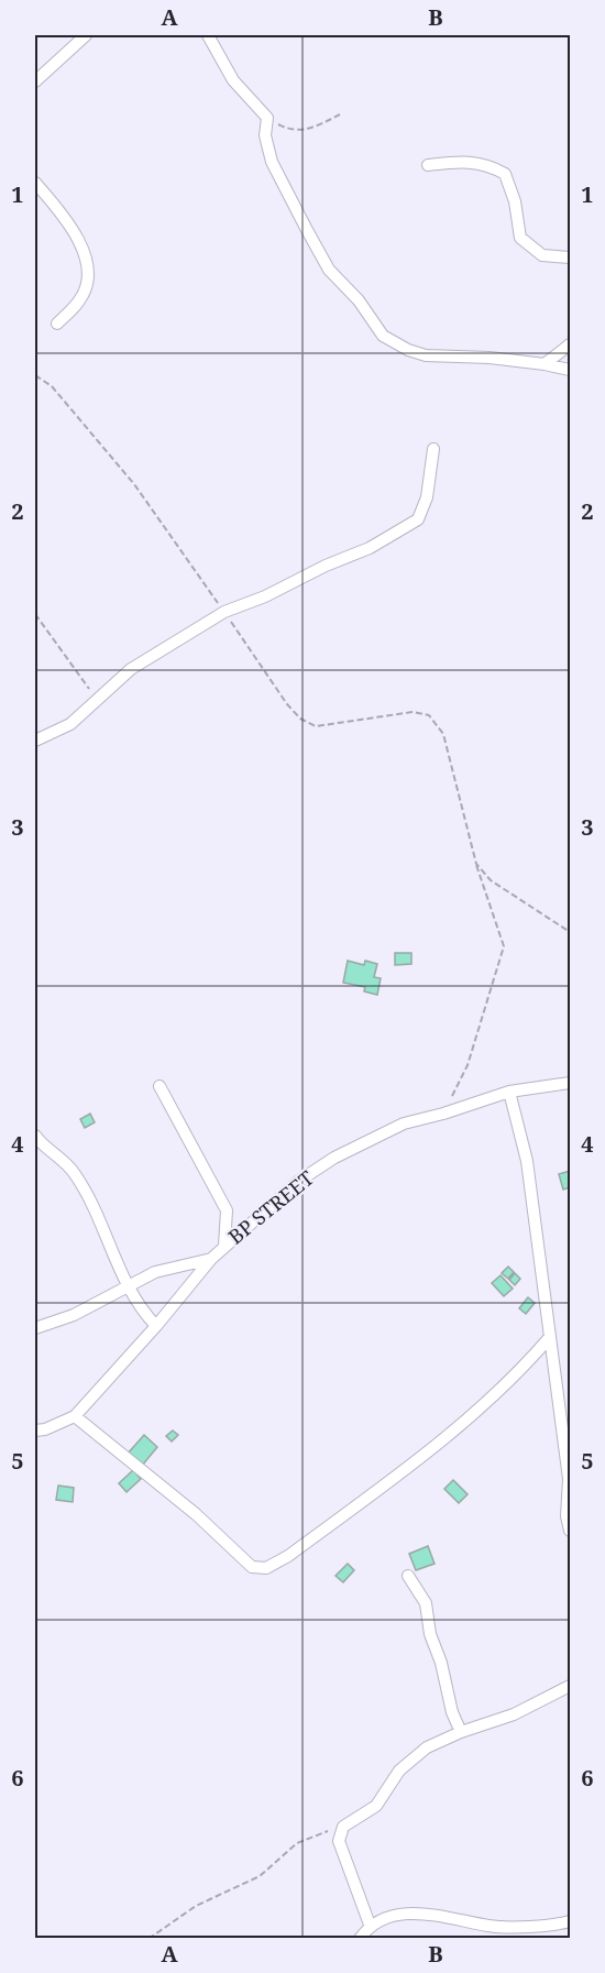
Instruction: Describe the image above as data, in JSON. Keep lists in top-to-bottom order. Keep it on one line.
{"streets":{"street":["BP STREET"]},"grid":{"columns":["A","B"],"rows":["1","2","3","4","5","6"]}}
